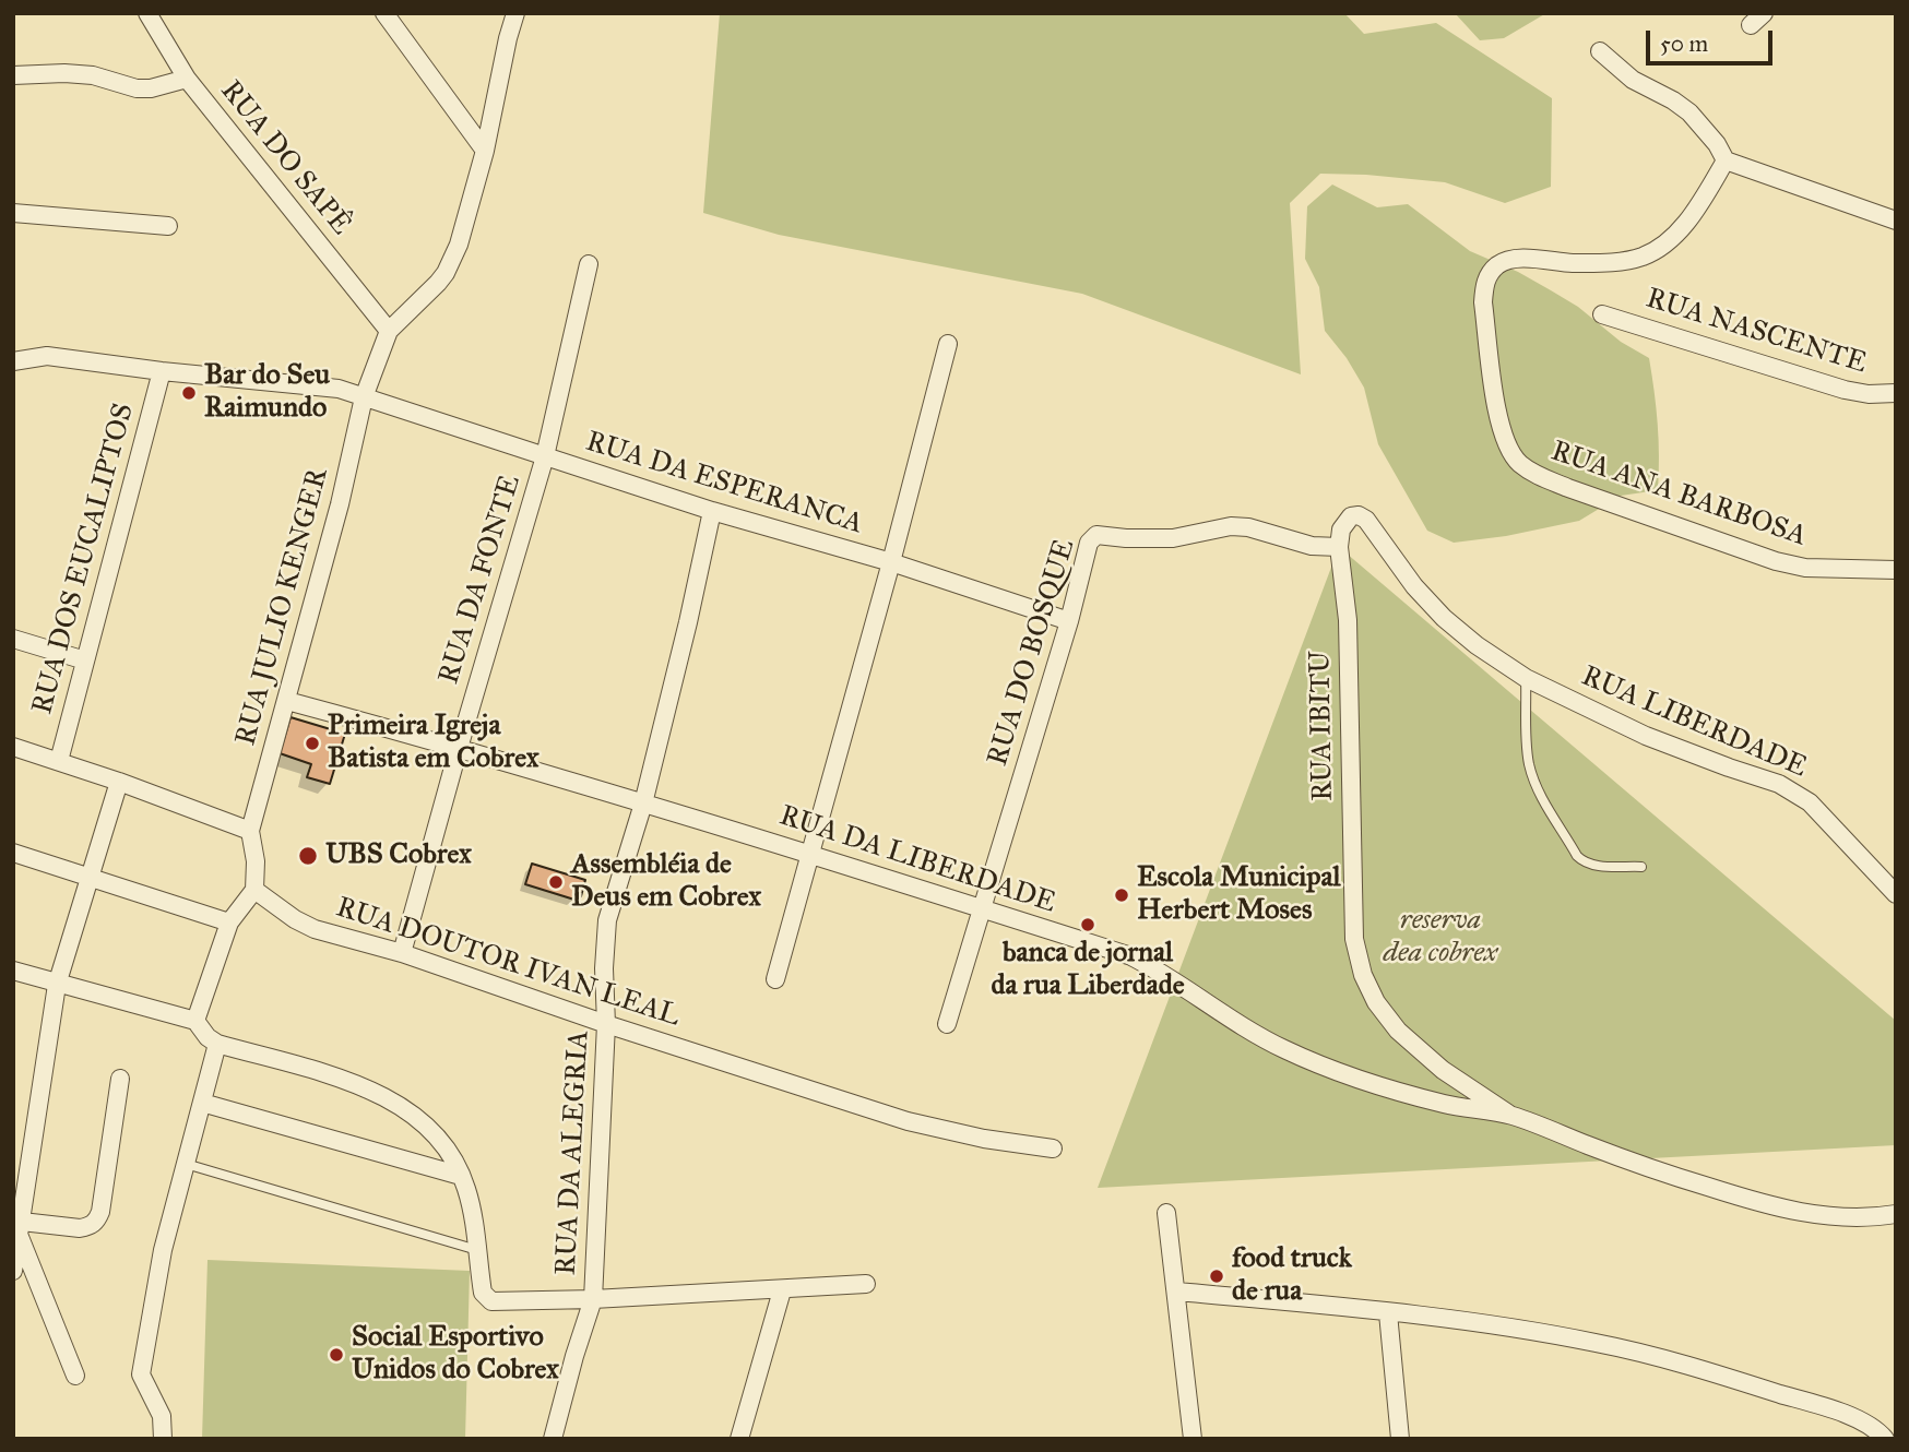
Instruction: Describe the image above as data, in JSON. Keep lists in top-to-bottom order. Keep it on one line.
{"streets":{"street":["RUA DO SAPÊ","RUA NASCENTE","RUA DA ESPERANCA","RUA ANA BARBOSA","RUA DOS EUCALIPTOS","RUA DA FONTE","RUA JULIO KENGER","RUA DO BOSQUE","RUA LIBERDADE","RUA IBITU","RUA DA LIBERDADE","RUA DOUTOR IVAN LEAL","RUA DA ALEGRIA"]},"crossings":[["RUA DO SAPÊ","RUA JULIO KENGER"],["RUA DA ESPERANCA","RUA DOS EUCALIPTOS"],["RUA DA ESPERANCA","RUA DA FONTE"],["RUA DA ESPERANCA","RUA JULIO KENGER"],["RUA DA ESPERANCA","RUA DO BOSQUE"],["RUA DA ESPERANCA","RUA DA ALEGRIA"],["RUA DA FONTE","RUA DA LIBERDADE"],["RUA DA FONTE","RUA DOUTOR IVAN LEAL"],["RUA JULIO KENGER","RUA DA LIBERDADE"],["RUA DO BOSQUE","RUA IBITU"],["RUA DO BOSQUE","RUA DA LIBERDADE"],["RUA IBITU","RUA DA LIBERDADE"],["RUA DA LIBERDADE","RUA DA ALEGRIA"],["RUA DOUTOR IVAN LEAL","RUA DA ALEGRIA"]],"parks":["reserva dea cobrex"],"places":["Bar do Seu Raimundo","Primeira Igreja Batista em Cobrex","UBS Cobrex","Assembléia de Deus em Cobrex","Escola Municipal Herbert Moses","banca de jornal da rua Liberdade","food truck de rua","Social Esportivo Unidos do Cobrex"],"scale_bar":"50 m"}
